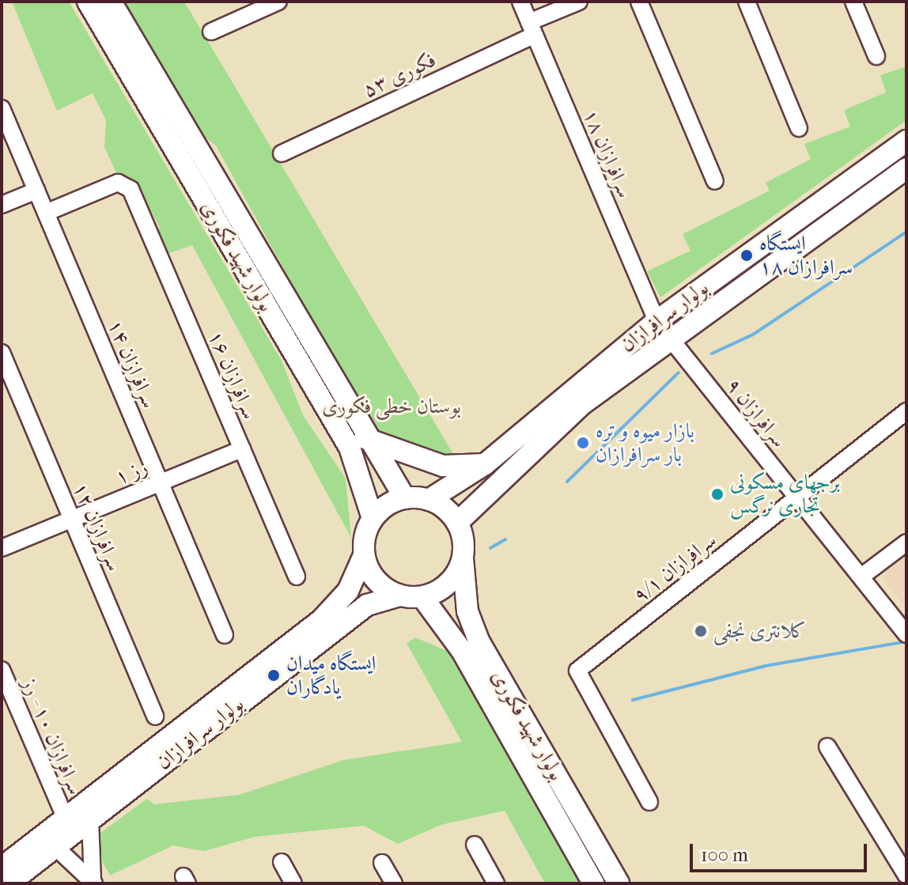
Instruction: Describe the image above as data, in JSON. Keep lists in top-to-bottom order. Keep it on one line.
{"streets":{"main road":["بولوار شهید فکوری","بولوار سرافرازان"],"street":["فکوری ۵۳","سرافرازان ۱۸","سرافرازان ۱۴","سرافرازان ۱۶","سرافرازان ۹","رز ۱","سرافرازان ۱۲","سرافرازان ۹/۱","سرافرازان ۱۰ - رز"]},"crossings":[["فکوری ۵۳","سرافرازان ۱۸"],["سرافرازان ۱۸","بولوار سرافرازان"],["سرافرازان ۱۸","سرافرازان ۹"],["بولوار شهید فکوری","بولوار سرافرازان"],["بولوار سرافرازان","سرافرازان ۹"],["بولوار سرافرازان","سرافرازان ۱۰ - رز"],["سرافرازان ۱۴","سرافرازان ۱۶"],["سرافرازان ۱۴","رز ۱"],["سرافرازان ۱۶","رز ۱"],["سرافرازان ۹","سرافرازان ۹/۱"],["رز ۱","سرافرازان ۱۲"]],"parks":["بوستان خطی فکوری"],"places":["ایستگاه سرافرازان ۱۸","بازار میوه و تره بار سرافرازان","برجهای مسکونی تجاری نرگس","کلانتری نجفی","ایستگاه میدان یادگاران"],"scale_bar":"100 m"}
